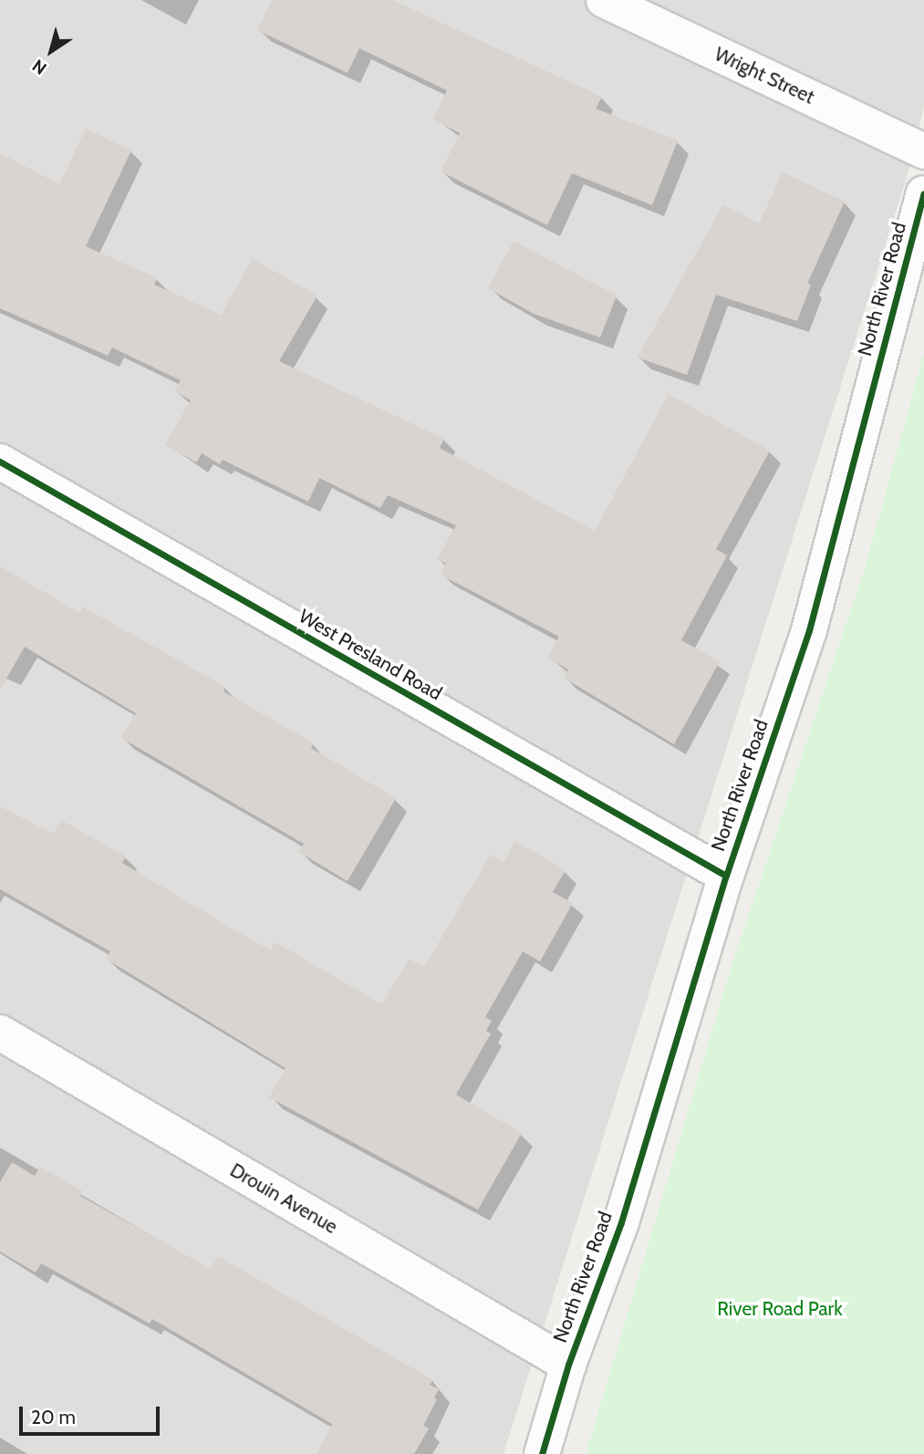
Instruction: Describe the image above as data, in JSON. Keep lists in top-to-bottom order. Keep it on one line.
{"streets":{"street":["Wright Street","North River Road","West Presland Road","Drouin Avenue"]},"crossings":[["North River Road","West Presland Road"],["North River Road","Drouin Avenue"]],"parks":["River Road Park"],"scale_bar":"20 m","north":"bottom left"}
